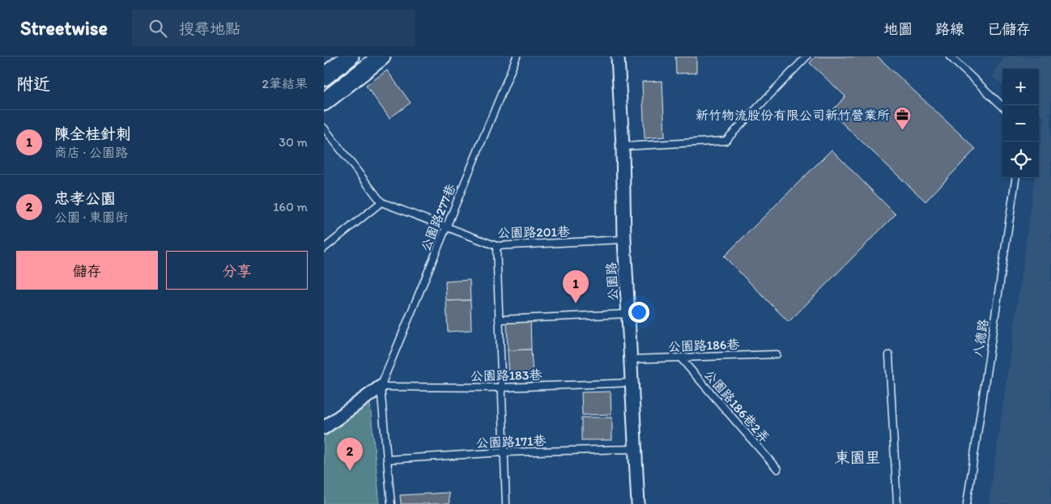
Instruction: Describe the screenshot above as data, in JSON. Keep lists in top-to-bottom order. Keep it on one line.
{"streets":{"street":["公園路"],"lane":["公園路277巷","公園路201巷","八德路","公園路186巷","公園路183巷","公園路186巷2弄","公園路171巷"]},"crossings":[["公園路277巷","公園路201巷"],["公園路277巷","公園路183巷"],["公園路201巷","公園路"],["公園路","公園路186巷"],["公園路","公園路183巷"],["公園路","公園路171巷"],["公園路186巷","公園路186巷2弄"]],"districts":["東園里"],"places":{"office":["新竹物流股份有限公司新竹營業所"]},"page":{"header":"Streetwise","search":"搜尋地點","nav":["地圖","路線","已儲存"],"heading":["附近","2筆結果"],"map_buttons":["+","−"],"list":[{"mark":"1","name":"陳全桂針刺","note":"商店 · 公園路","value":"30 m"},{"mark":"2","name":"忠孝公園","note":"公園 · 東園街","value":"160 m"}],"buttons":["儲存","分享"],"pins":["1","2"]}}
